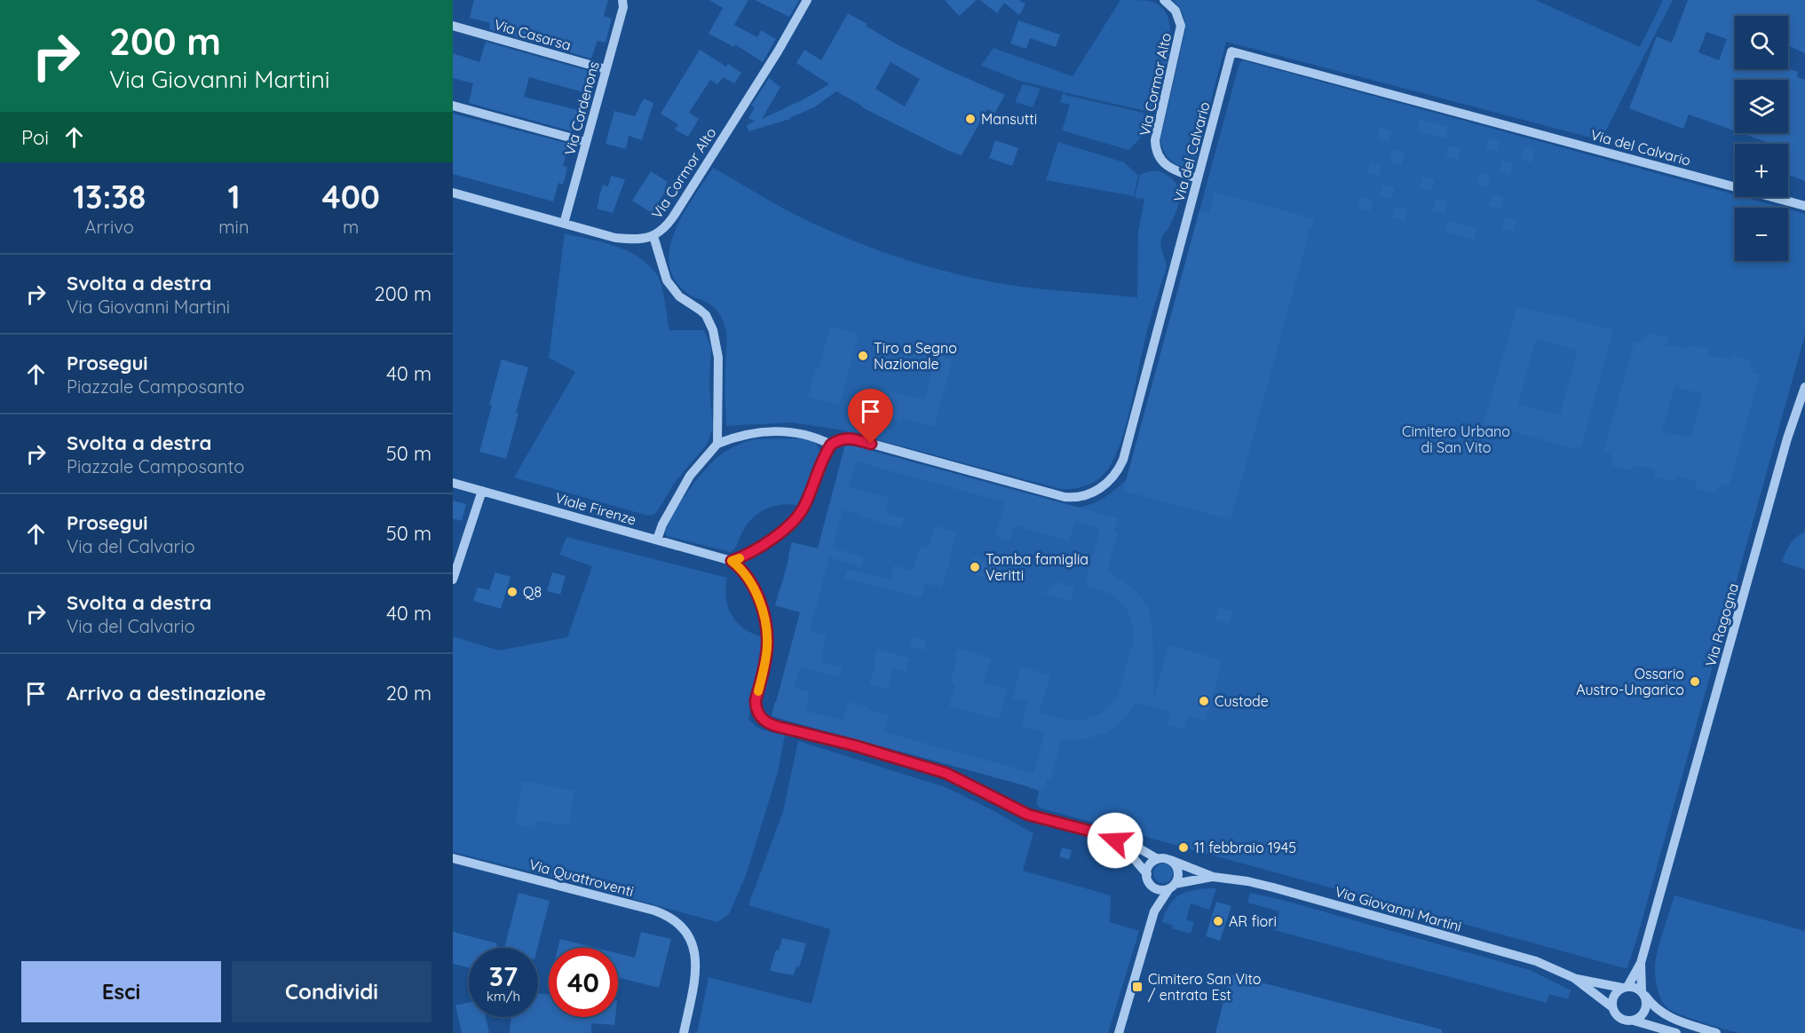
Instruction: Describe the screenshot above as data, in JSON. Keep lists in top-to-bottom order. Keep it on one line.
{"streets":{"street":["Via Casarsa","Via Cormor Alto","Via Cordenons","Via del Calvario","Viale Firenze","Via Ragogna","Via Quattroventi","Via Giovanni Martini"]},"crossings":[["Via Casarsa","Via Cordenons"],["Via Cormor Alto","Via Cordenons"],["Via Cormor Alto","Via del Calvario"],["Via Ragogna","Via Giovanni Martini"]],"parks":["Cimitero Urbano di San Vito"],"places":{"other":["Mansutti","Tiro a Segno Nazionale","Tomba famiglia Veritti","Q8","Ossario Austro-Ungarico","Custode","11 febbraio 1945","AR fiori"],"transit":["Cimitero San Vito / entrata Est"]},"page":{"turn":["200 m","Via Giovanni Martini"],"map_buttons":["+","−"],"then":"Poi","eta":["13:38","Arrivo","1","min","400","m"],"list":[{"name":"Svolta a destra","note":"Via Giovanni Martini","value":"200 m"},{"name":"Prosegui","note":"Piazzale Camposanto","value":"40 m"},{"name":"Svolta a destra","note":"Piazzale Camposanto","value":"50 m"},{"name":"Prosegui","note":"Via del Calvario","value":"50 m"},{"name":"Svolta a destra","note":"Via del Calvario","value":"40 m"},{"name":"Arrivo a destinazione","value":"20 m"}],"speed":"37 km/h","limit":"40","buttons":["Esci","Condividi"]}}
